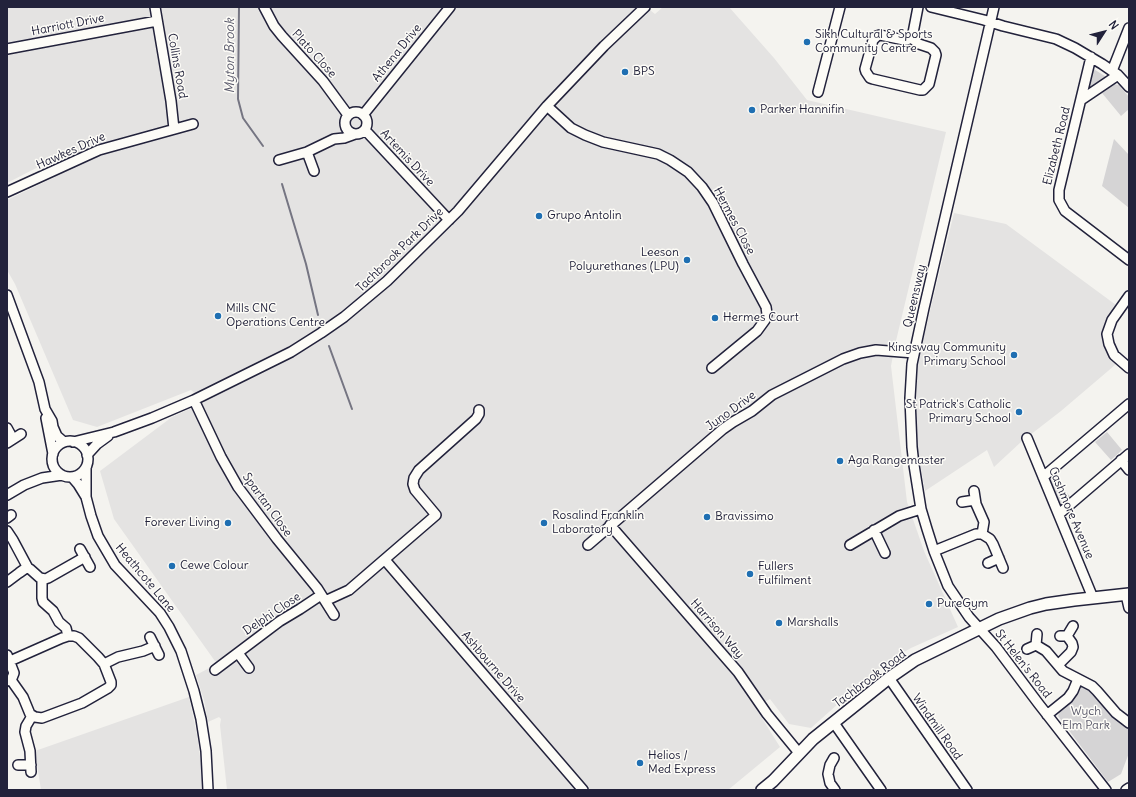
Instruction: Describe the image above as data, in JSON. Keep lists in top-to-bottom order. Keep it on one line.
{"streets":{"main road":["Tachbrook Road"],"street":["Harriott Drive","Athena Drive","Plato Close","Collins Road","Elizabeth Road","Hawkes Drive","Artemis Drive","Hermes Close","Tachbrook Park Drive","Queensway","Juno Drive","Spartan Close","Cashmore Avenue","Heathcote Lane","Delphi Close","Harrison Way","St Helen's Road","Ashbourne Drive","Windmill Road"]},"crossings":[["Harriott Drive","Collins Road"],["Athena Drive","Plato Close"],["Athena Drive","Artemis Drive"],["Plato Close","Artemis Drive"],["Collins Road","Hawkes Drive"],["Artemis Drive","Tachbrook Park Drive"],["Hermes Close","Tachbrook Park Drive"],["Tachbrook Park Drive","Spartan Close"],["Tachbrook Park Drive","Heathcote Lane"],["Queensway","Juno Drive"],["Queensway","St Helen's Road"],["Queensway","Tachbrook Road"],["Juno Drive","Harrison Way"],["Spartan Close","Delphi Close"],["Cashmore Avenue","Tachbrook Road"],["Delphi Close","Ashbourne Drive"],["Harrison Way","Tachbrook Road"],["St Helen's Road","Tachbrook Road"],["Tachbrook Road","Windmill Road"]],"water":["Myton Brook"],"parks":["Wych Elm Park"],"places":["Sikh Cultural & Sports Community Centre","BPS","Parker Hannifin","Grupo Antolin","Leeson Polyurethanes (LPU)","Mills CNC Operations Centre","Hermes Court","Kingsway Community Primary School","St Patrick's Catholic Primary School","Aga Rangemaster","Bravissimo","Forever Living","Rosalind Franklin Laboratory","Cewe Colour","Fullers Fulfilment","PureGym","Marshalls","Helios / Med Express"],"north":"top right"}
